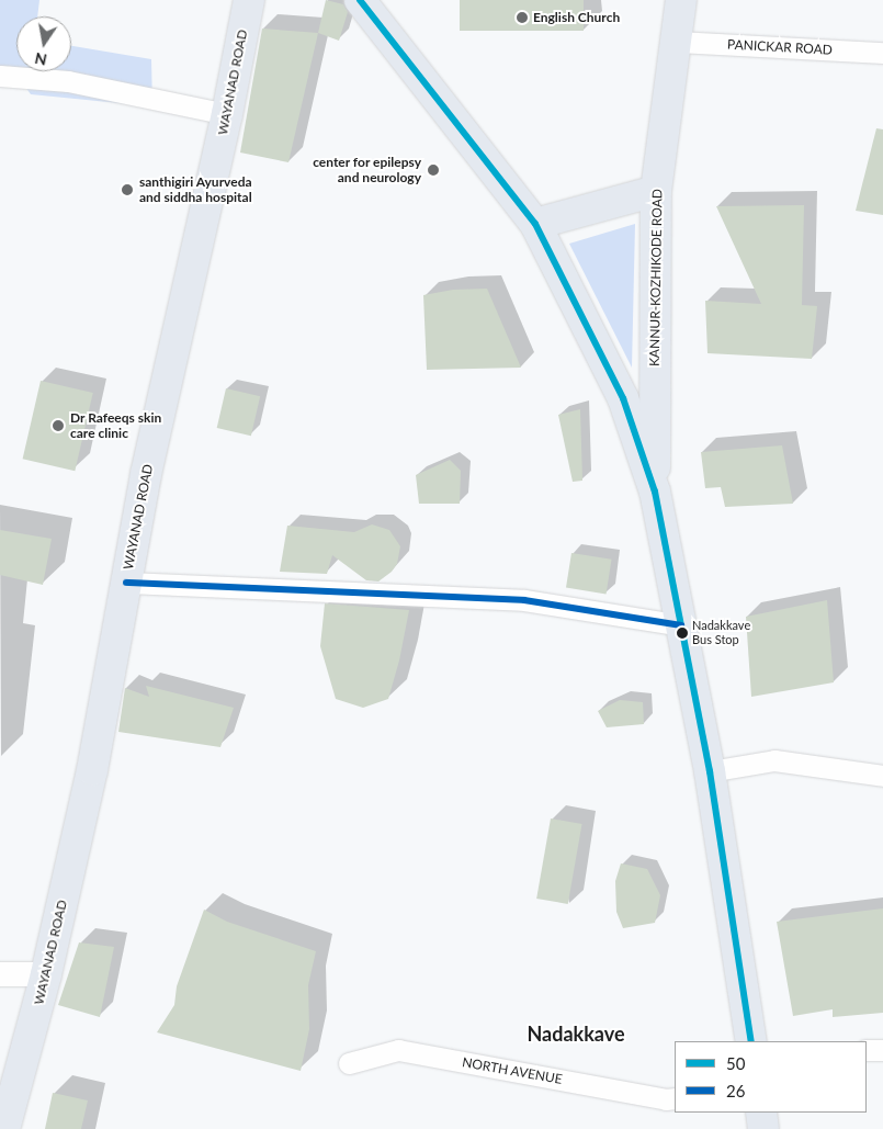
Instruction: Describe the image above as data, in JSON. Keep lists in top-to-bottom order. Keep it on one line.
{"streets":{"main road":["WAYANAD ROAD","KANNUR-KOZHIKODE ROAD"],"street":["PANICKAR ROAD","NORTH AVENUE"]},"crossings":[["PANICKAR ROAD","KANNUR-KOZHIKODE ROAD"]],"districts":["Nadakkave"],"places":["English Church","center for epilepsy and neurology","santhigiri Ayurveda and siddha hospital","Dr Rafeeqs skin care clinic","Nadakkave Bus Stop"],"lines":["transit line 50","transit line 26"],"legend":["50","26"],"north":"bottom"}
